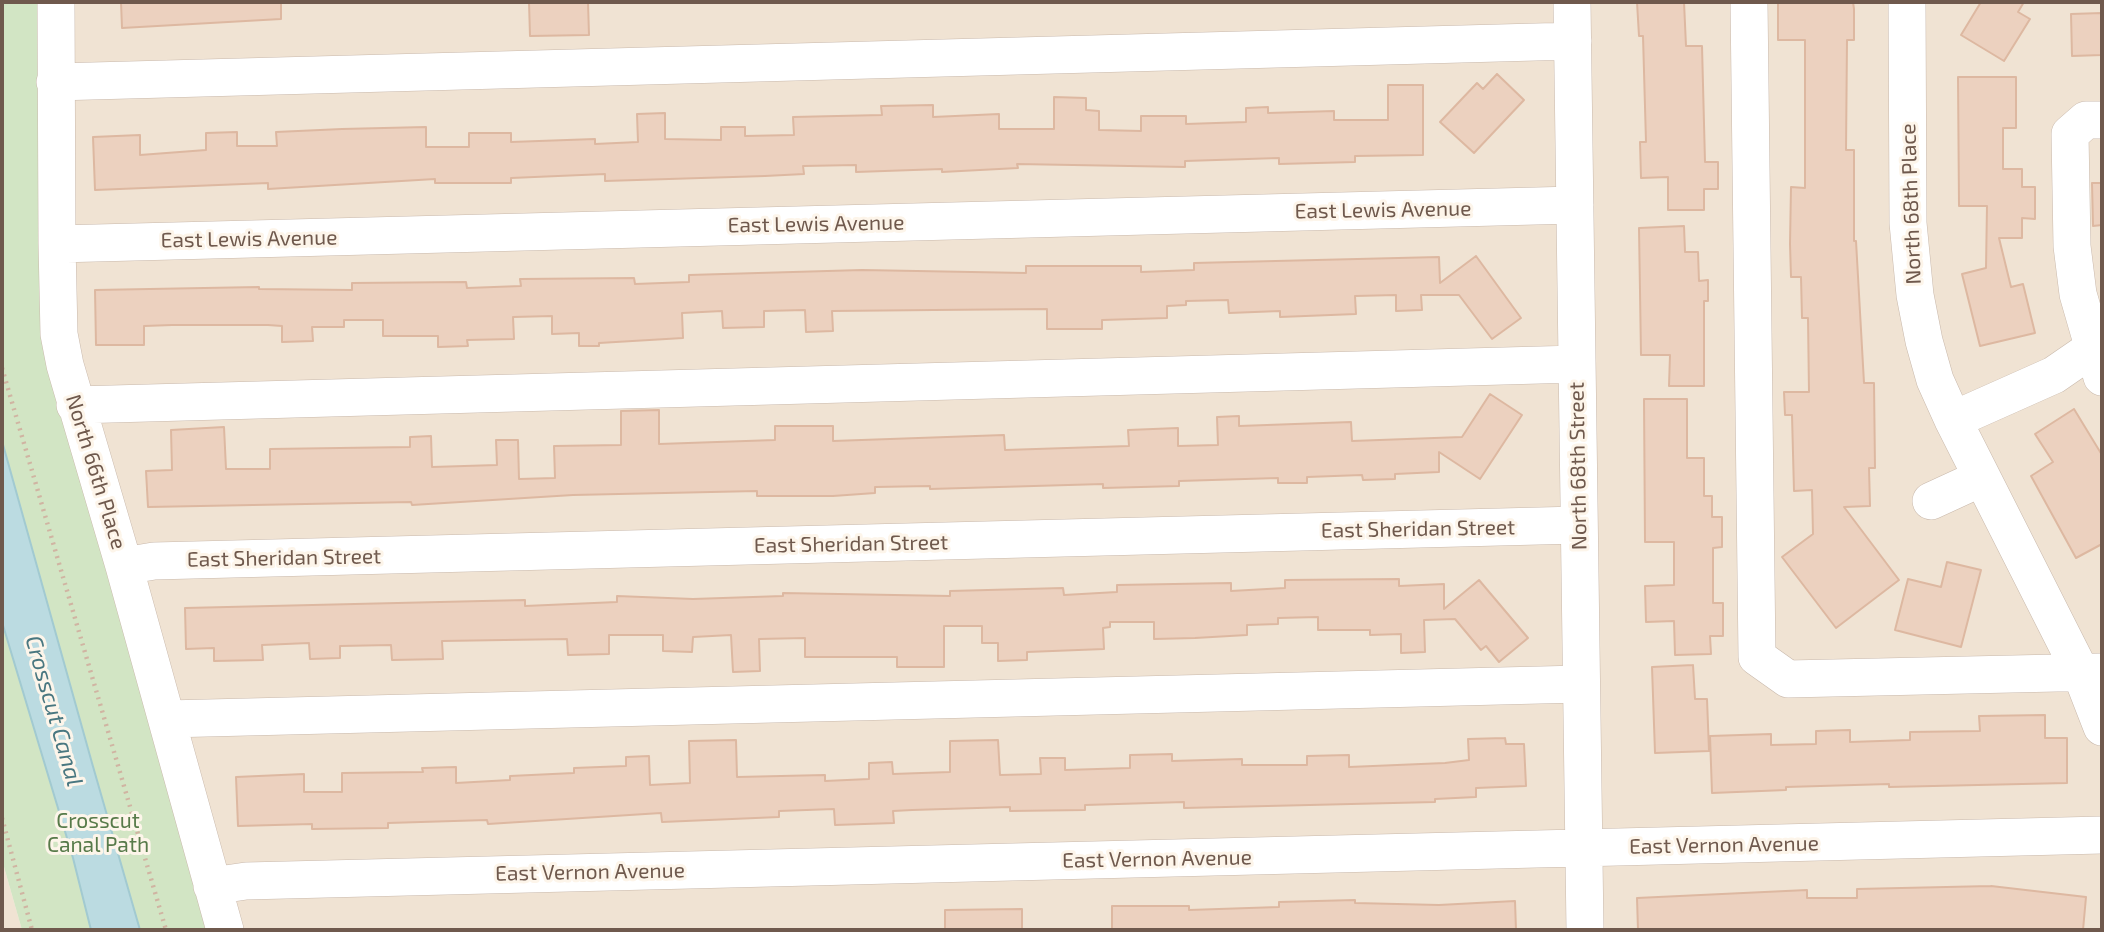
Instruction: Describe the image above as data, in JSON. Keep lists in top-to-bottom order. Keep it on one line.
{"streets":{"street":["North 68th Place","East Lewis Avenue","North 68th Street","North 66th Place","East Sheridan Street","East Vernon Avenue"]},"crossings":[["East Lewis Avenue","North 68th Street"],["East Lewis Avenue","North 66th Place"],["North 68th Street","East Sheridan Street"],["North 68th Street","East Vernon Avenue"],["North 66th Place","East Sheridan Street"],["North 66th Place","East Vernon Avenue"]],"water":["Crosscut Canal"],"parks":["Crosscut Canal Path"]}
